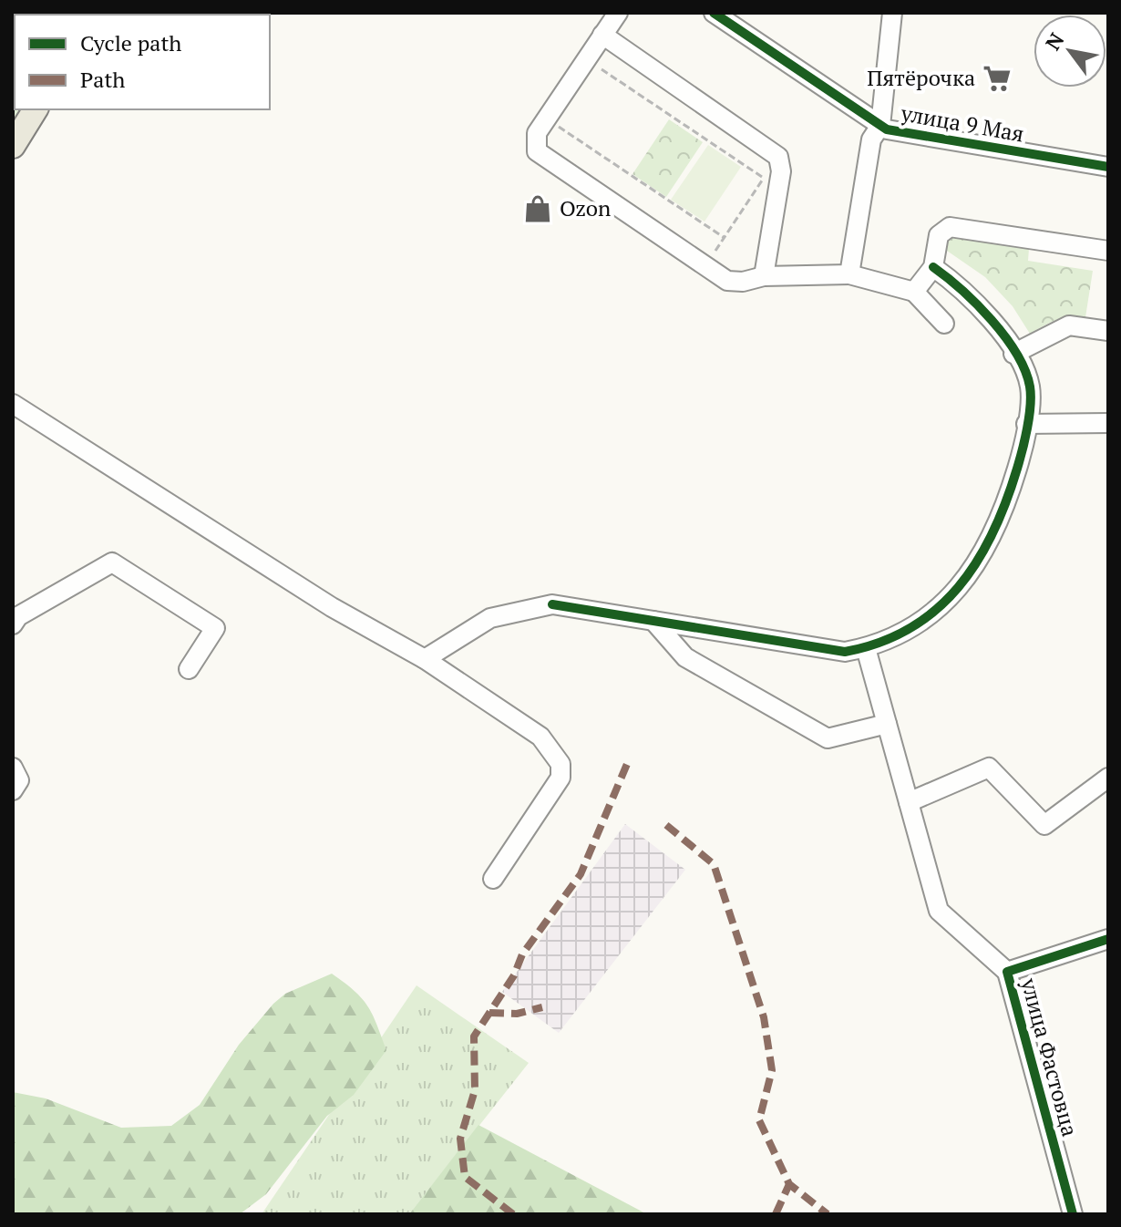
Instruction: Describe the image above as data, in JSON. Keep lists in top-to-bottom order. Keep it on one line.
{"streets":{"street":["улица 9 Мая","улица Фастовца"]},"places":{"supermarket":["Пятёрочка"],"shop":["Ozon"]},"legend":["Cycle path","Path"],"north":"top left"}
